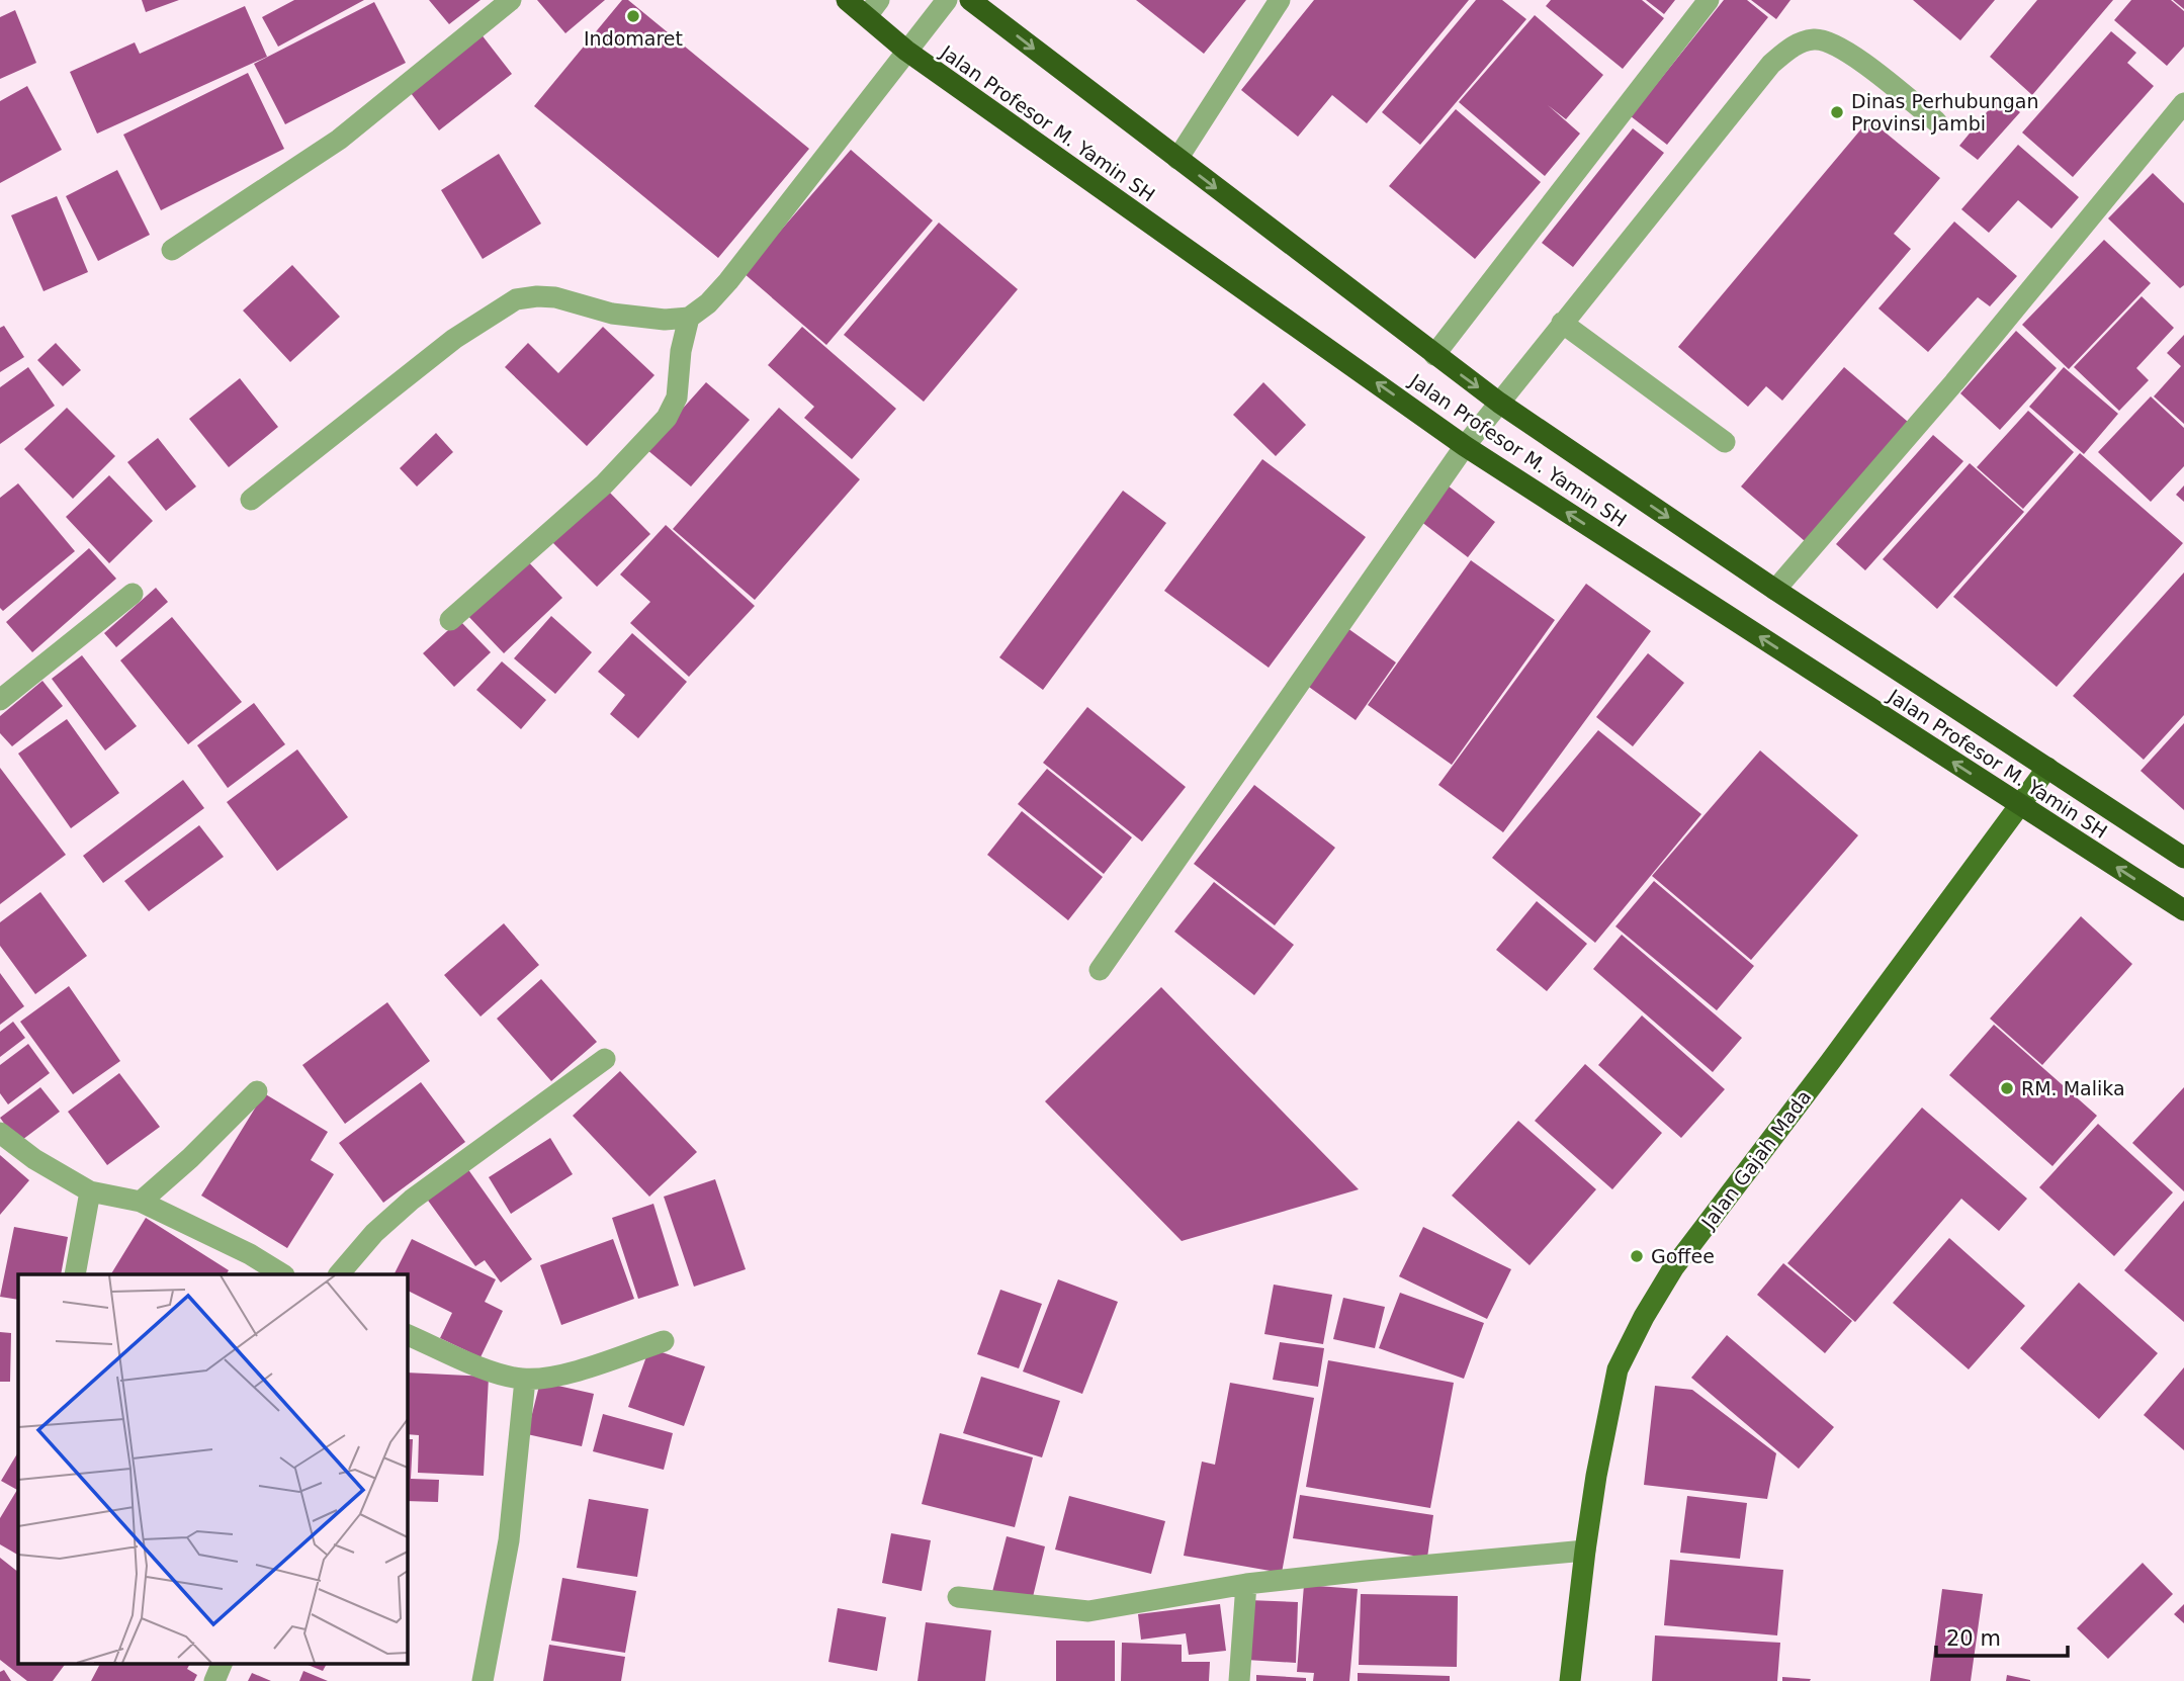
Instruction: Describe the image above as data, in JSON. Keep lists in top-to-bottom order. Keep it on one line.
{"streets":{"highway":["Jalan Profesor M. Yamin SH"],"main road":["Jalan Gajah Mada"]},"crossings":[["Jalan Profesor M. Yamin SH","Jalan Gajah Mada"]],"places":["Indomaret","Dinas Perhubungan Provinsi Jambi","RM. Malika","Goffee"],"scale_bar":"20 m"}
